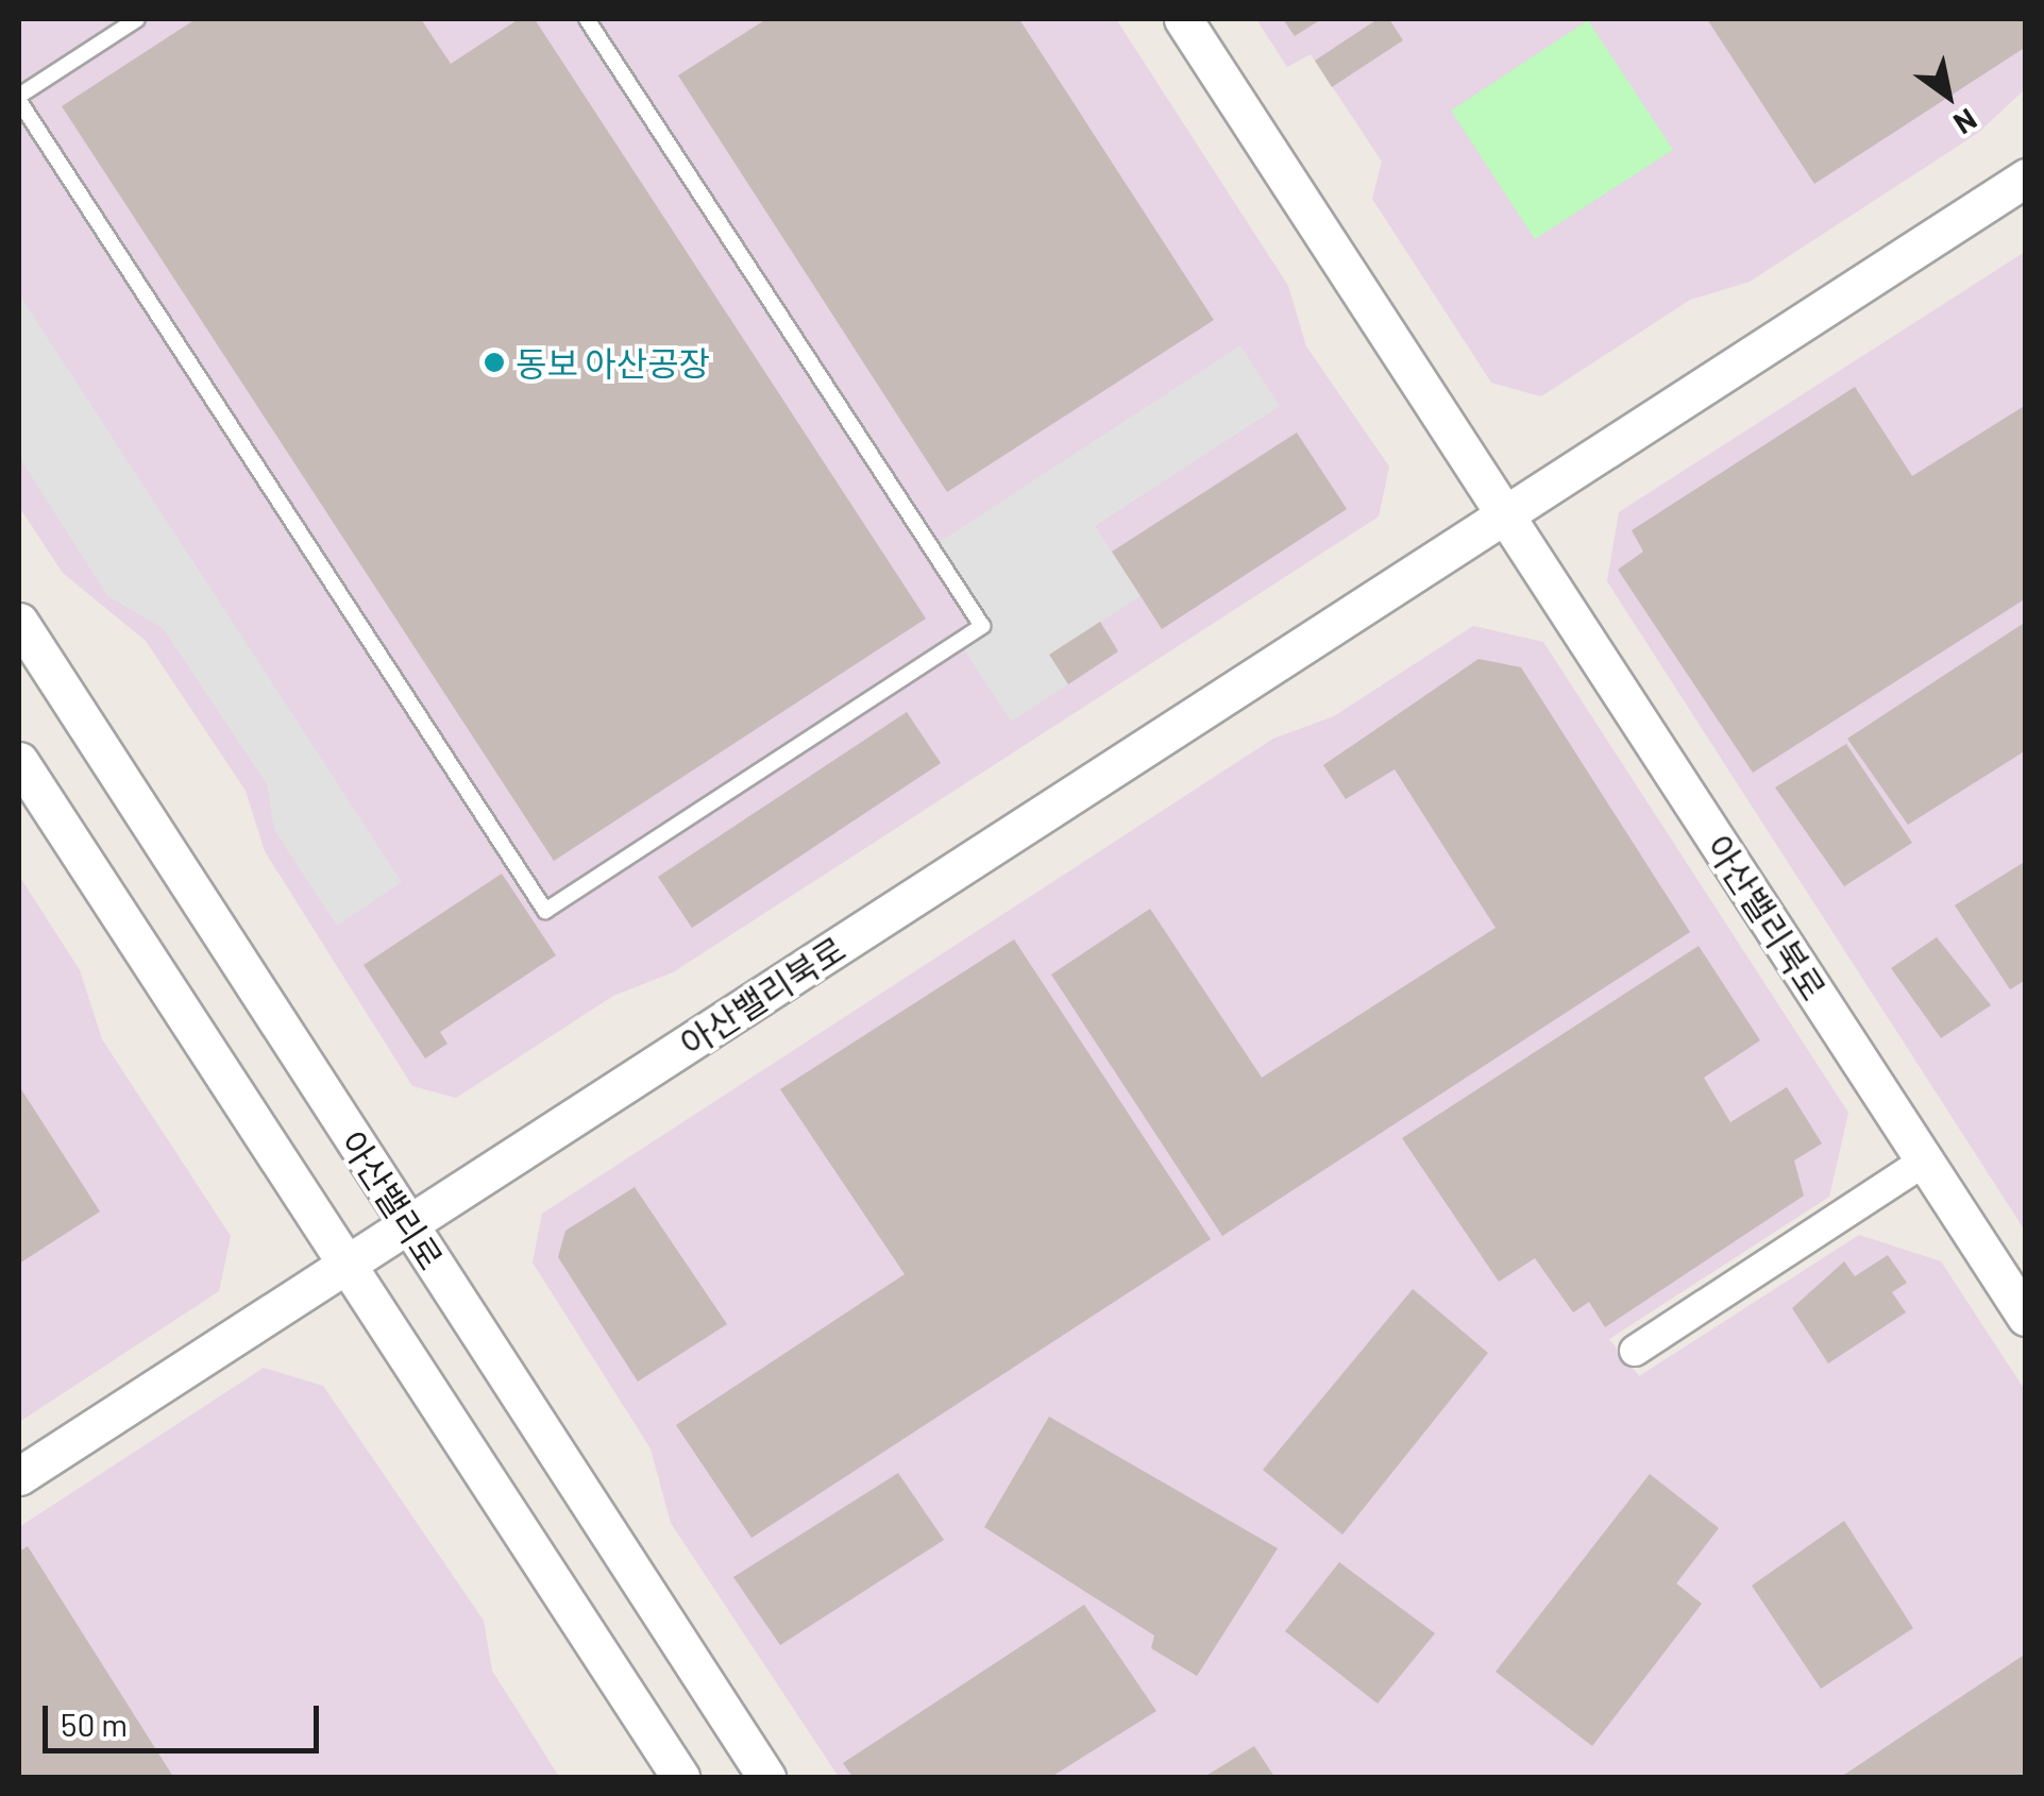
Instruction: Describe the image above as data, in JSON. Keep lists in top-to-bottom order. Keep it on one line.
{"streets":{"street":["아산밸리북로","아산밸리로"]},"crossings":[["아산밸리북로","아산밸리로"]],"places":["동보 아산공장"],"scale_bar":"50 m","north":"bottom right"}
